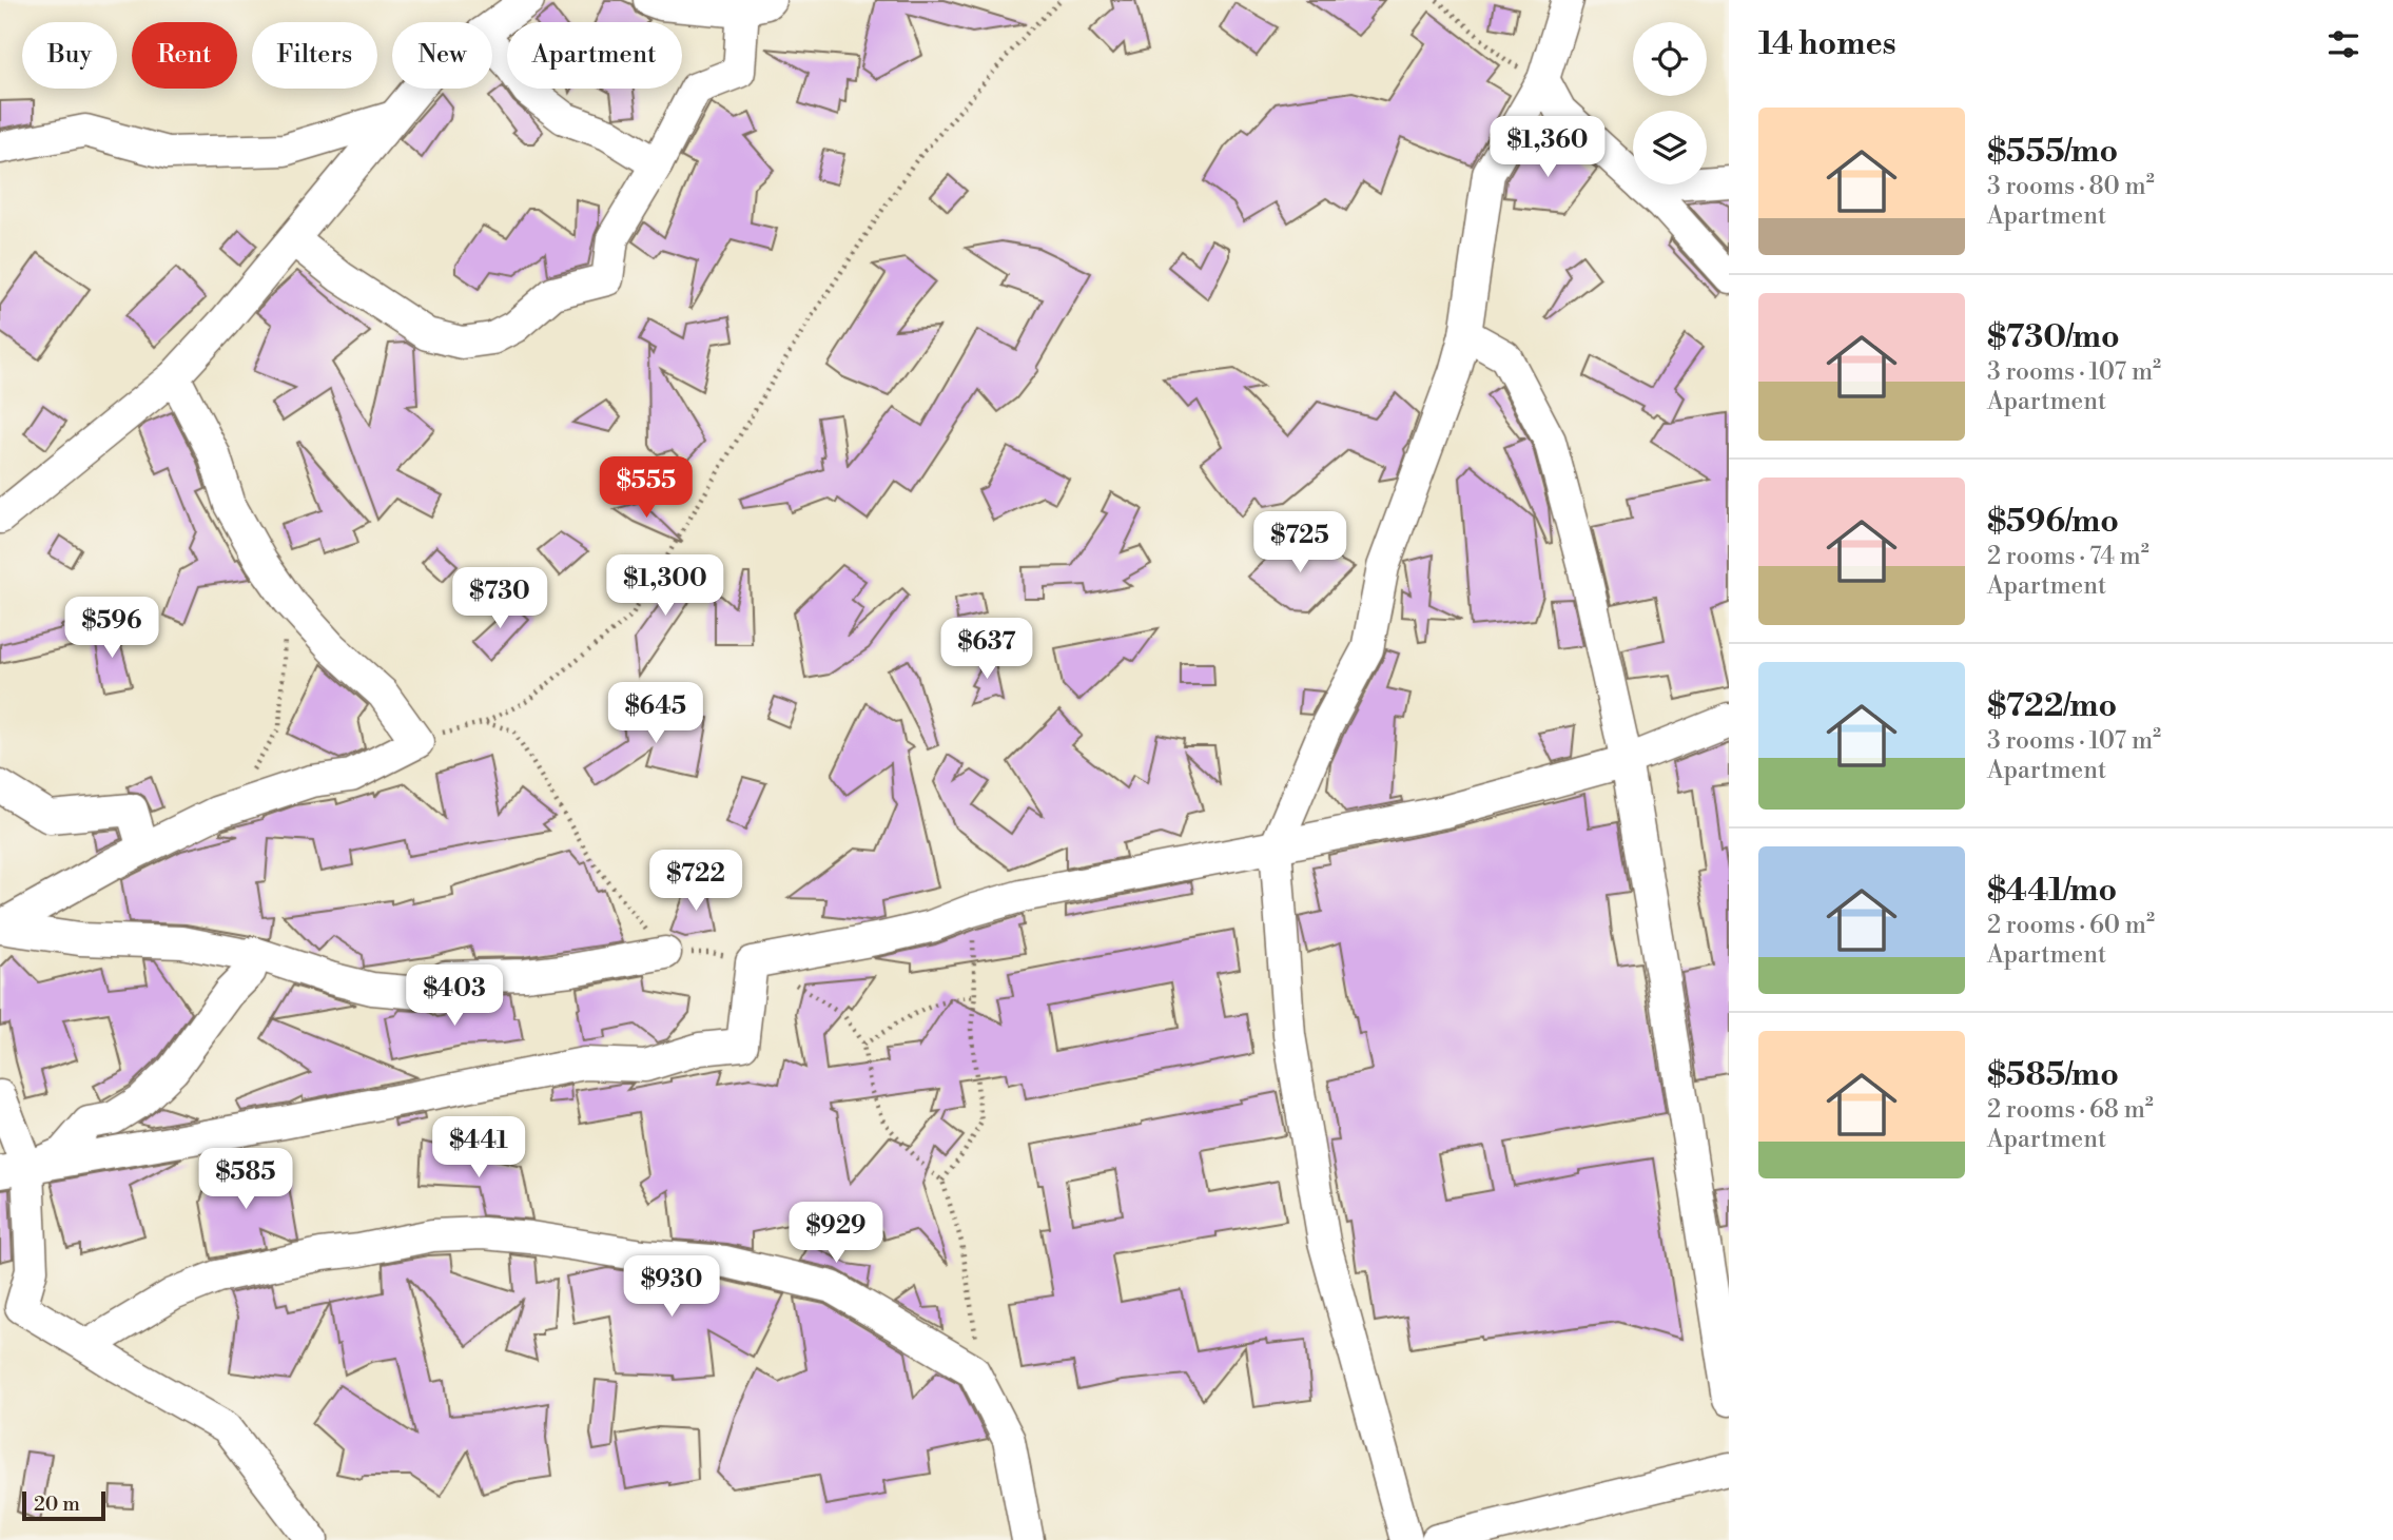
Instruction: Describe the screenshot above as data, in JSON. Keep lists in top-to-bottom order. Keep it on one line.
{"scale_bar":"20 m","page":{"heading":"14 homes","chip":["Buy","Rent","Filters","New","Apartment"],"list":[{"name":"$555/mo","note":"3 rooms · 80 m² · Apartment"},{"name":"$730/mo","note":"3 rooms · 107 m² · Apartment"},{"name":"$596/mo","note":"2 rooms · 74 m² · Apartment"},{"name":"$722/mo","note":"3 rooms · 107 m² · Apartment"},{"name":"$441/mo","note":"2 rooms · 60 m² · Apartment"},{"name":"$585/mo","note":"2 rooms · 68 m² · Apartment"}],"price":["$1,360","$555","$725","$1,300","$730","$596","$637","$645","$722","$403","$441","$585","$929","$930"],"scale":"20 m"}}
